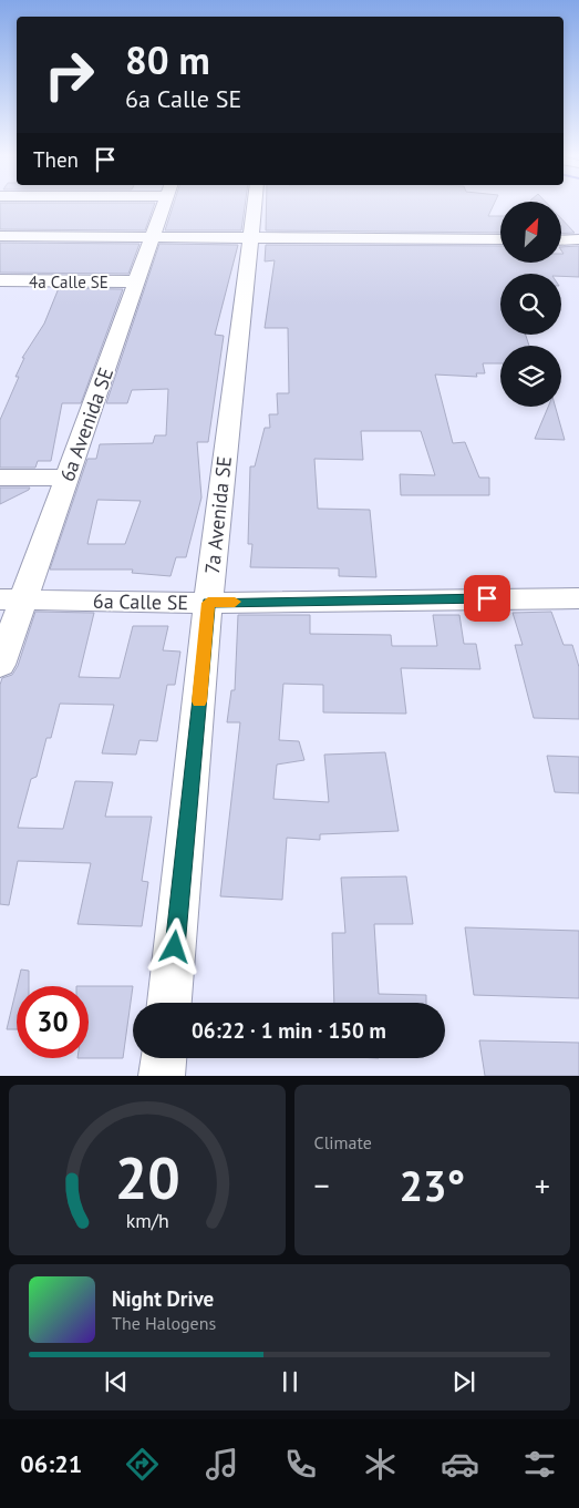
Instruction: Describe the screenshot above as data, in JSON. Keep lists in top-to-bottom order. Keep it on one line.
{"streets":{"street":["4a Calle SE","6a Avenida SE","7a Avenida SE","6a Calle SE"]},"crossings":[["4a Calle SE","6a Avenida SE"],["6a Avenida SE","6a Calle SE"],["7a Avenida SE","6a Calle SE"]],"north":"top right","page":{"turn":["80 m","6a Calle SE"],"then":"Then","limit":"30","trip":"06:22 · 1 min · 150 m","tile":"Climate","heat":["−","23°","+"],"song":["Night Drive","The Halogens"],"tabs":"06:21","gauge":["20","km/h"]}}
